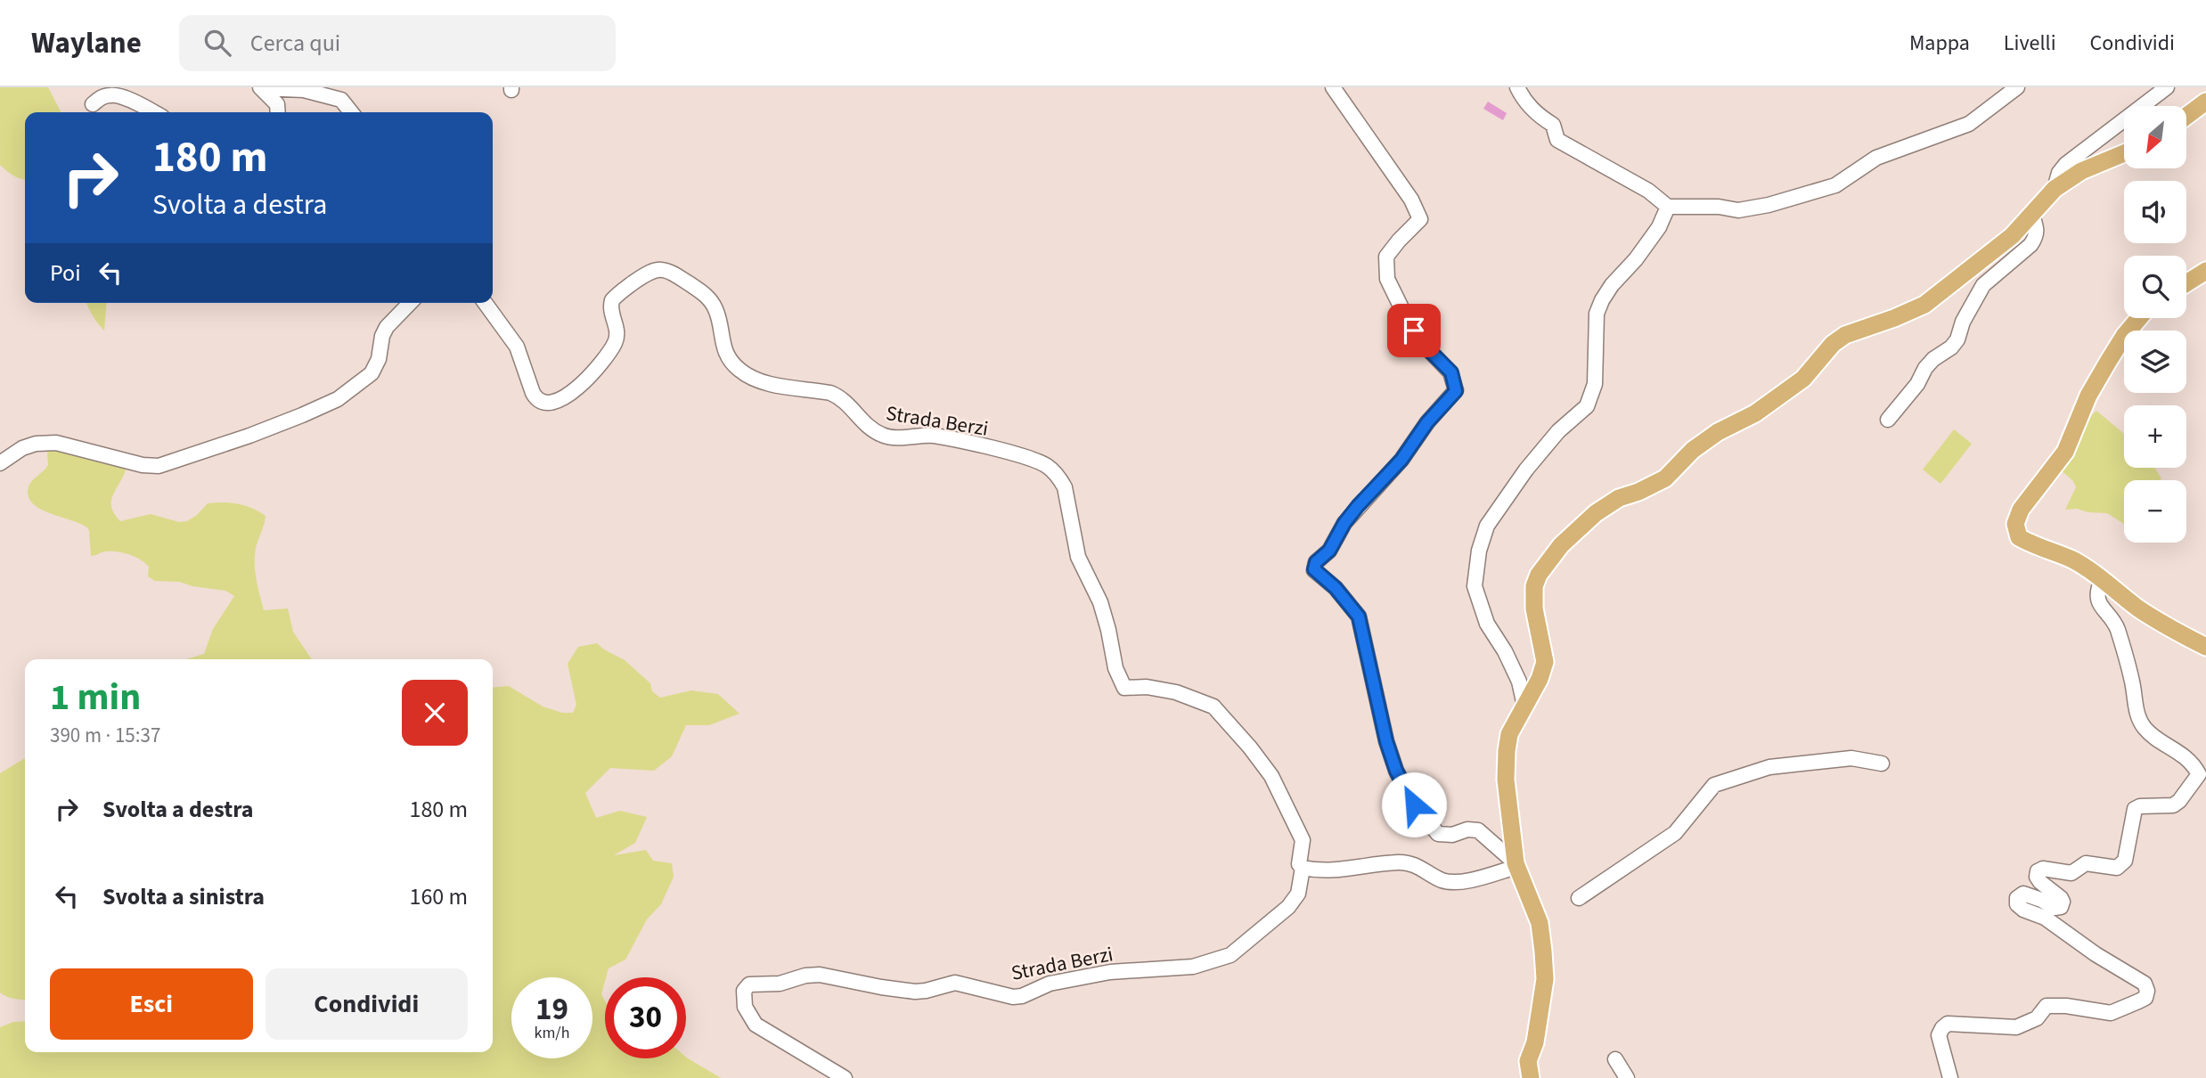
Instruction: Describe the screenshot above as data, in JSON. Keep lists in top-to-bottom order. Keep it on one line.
{"streets":{"street":["Strada Berzi"]},"north":"bottom left","page":{"header":"Waylane","search":"Cerca qui","nav":["Mappa","Livelli","Condividi"],"map_buttons":["+","−"],"turn":["180 m","Svolta a destra"],"then":"Poi","heading":["1 min","390 m · 15:37"],"list":[{"name":"Svolta a destra","value":"180 m"},{"name":"Svolta a sinistra","value":"160 m"}],"buttons":["Esci","Condividi"],"speed":"19 km/h","limit":"30"}}
